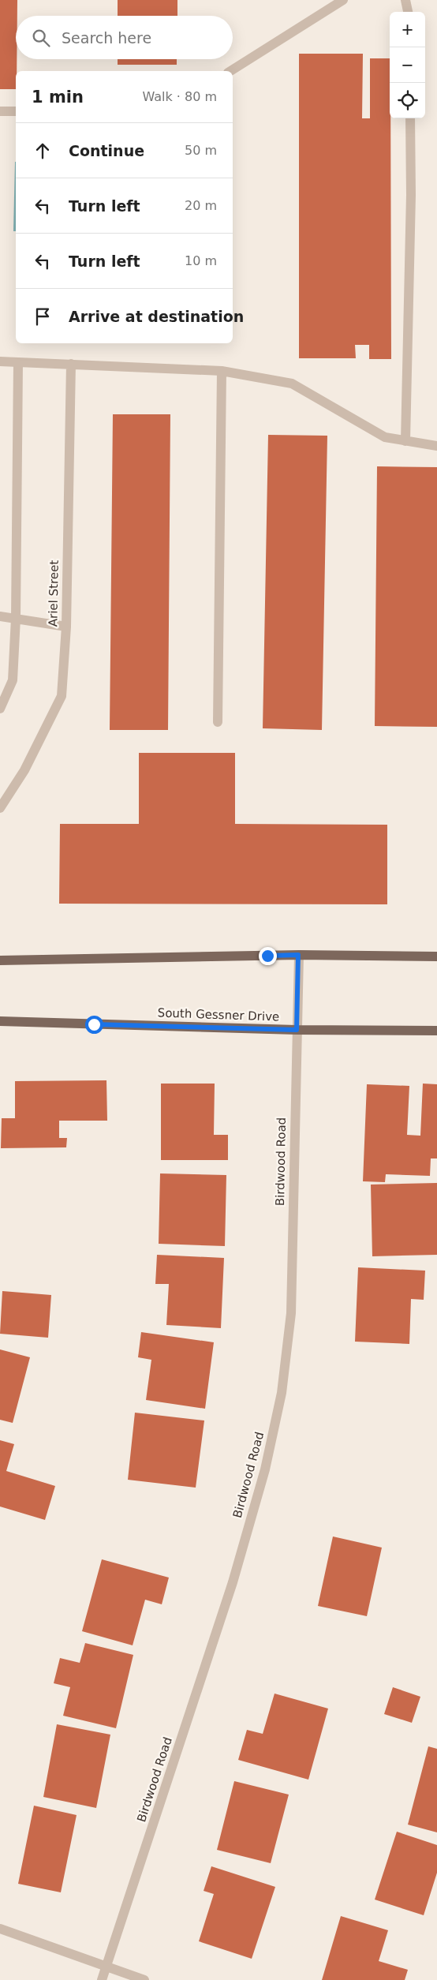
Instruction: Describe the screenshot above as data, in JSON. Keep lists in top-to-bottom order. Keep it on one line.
{"streets":{"main road":["South Gessner Drive"],"street":["Ariel Street","Birdwood Road"]},"crossings":[["South Gessner Drive","Birdwood Road"]],"page":{"map_buttons":["+","−"],"search":"Search here","heading":["1 min","Walk · 80 m"],"list":[["Continue","50 m"],["Turn left","20 m"],["Turn left","10 m"],"Arrive at destination"]}}
